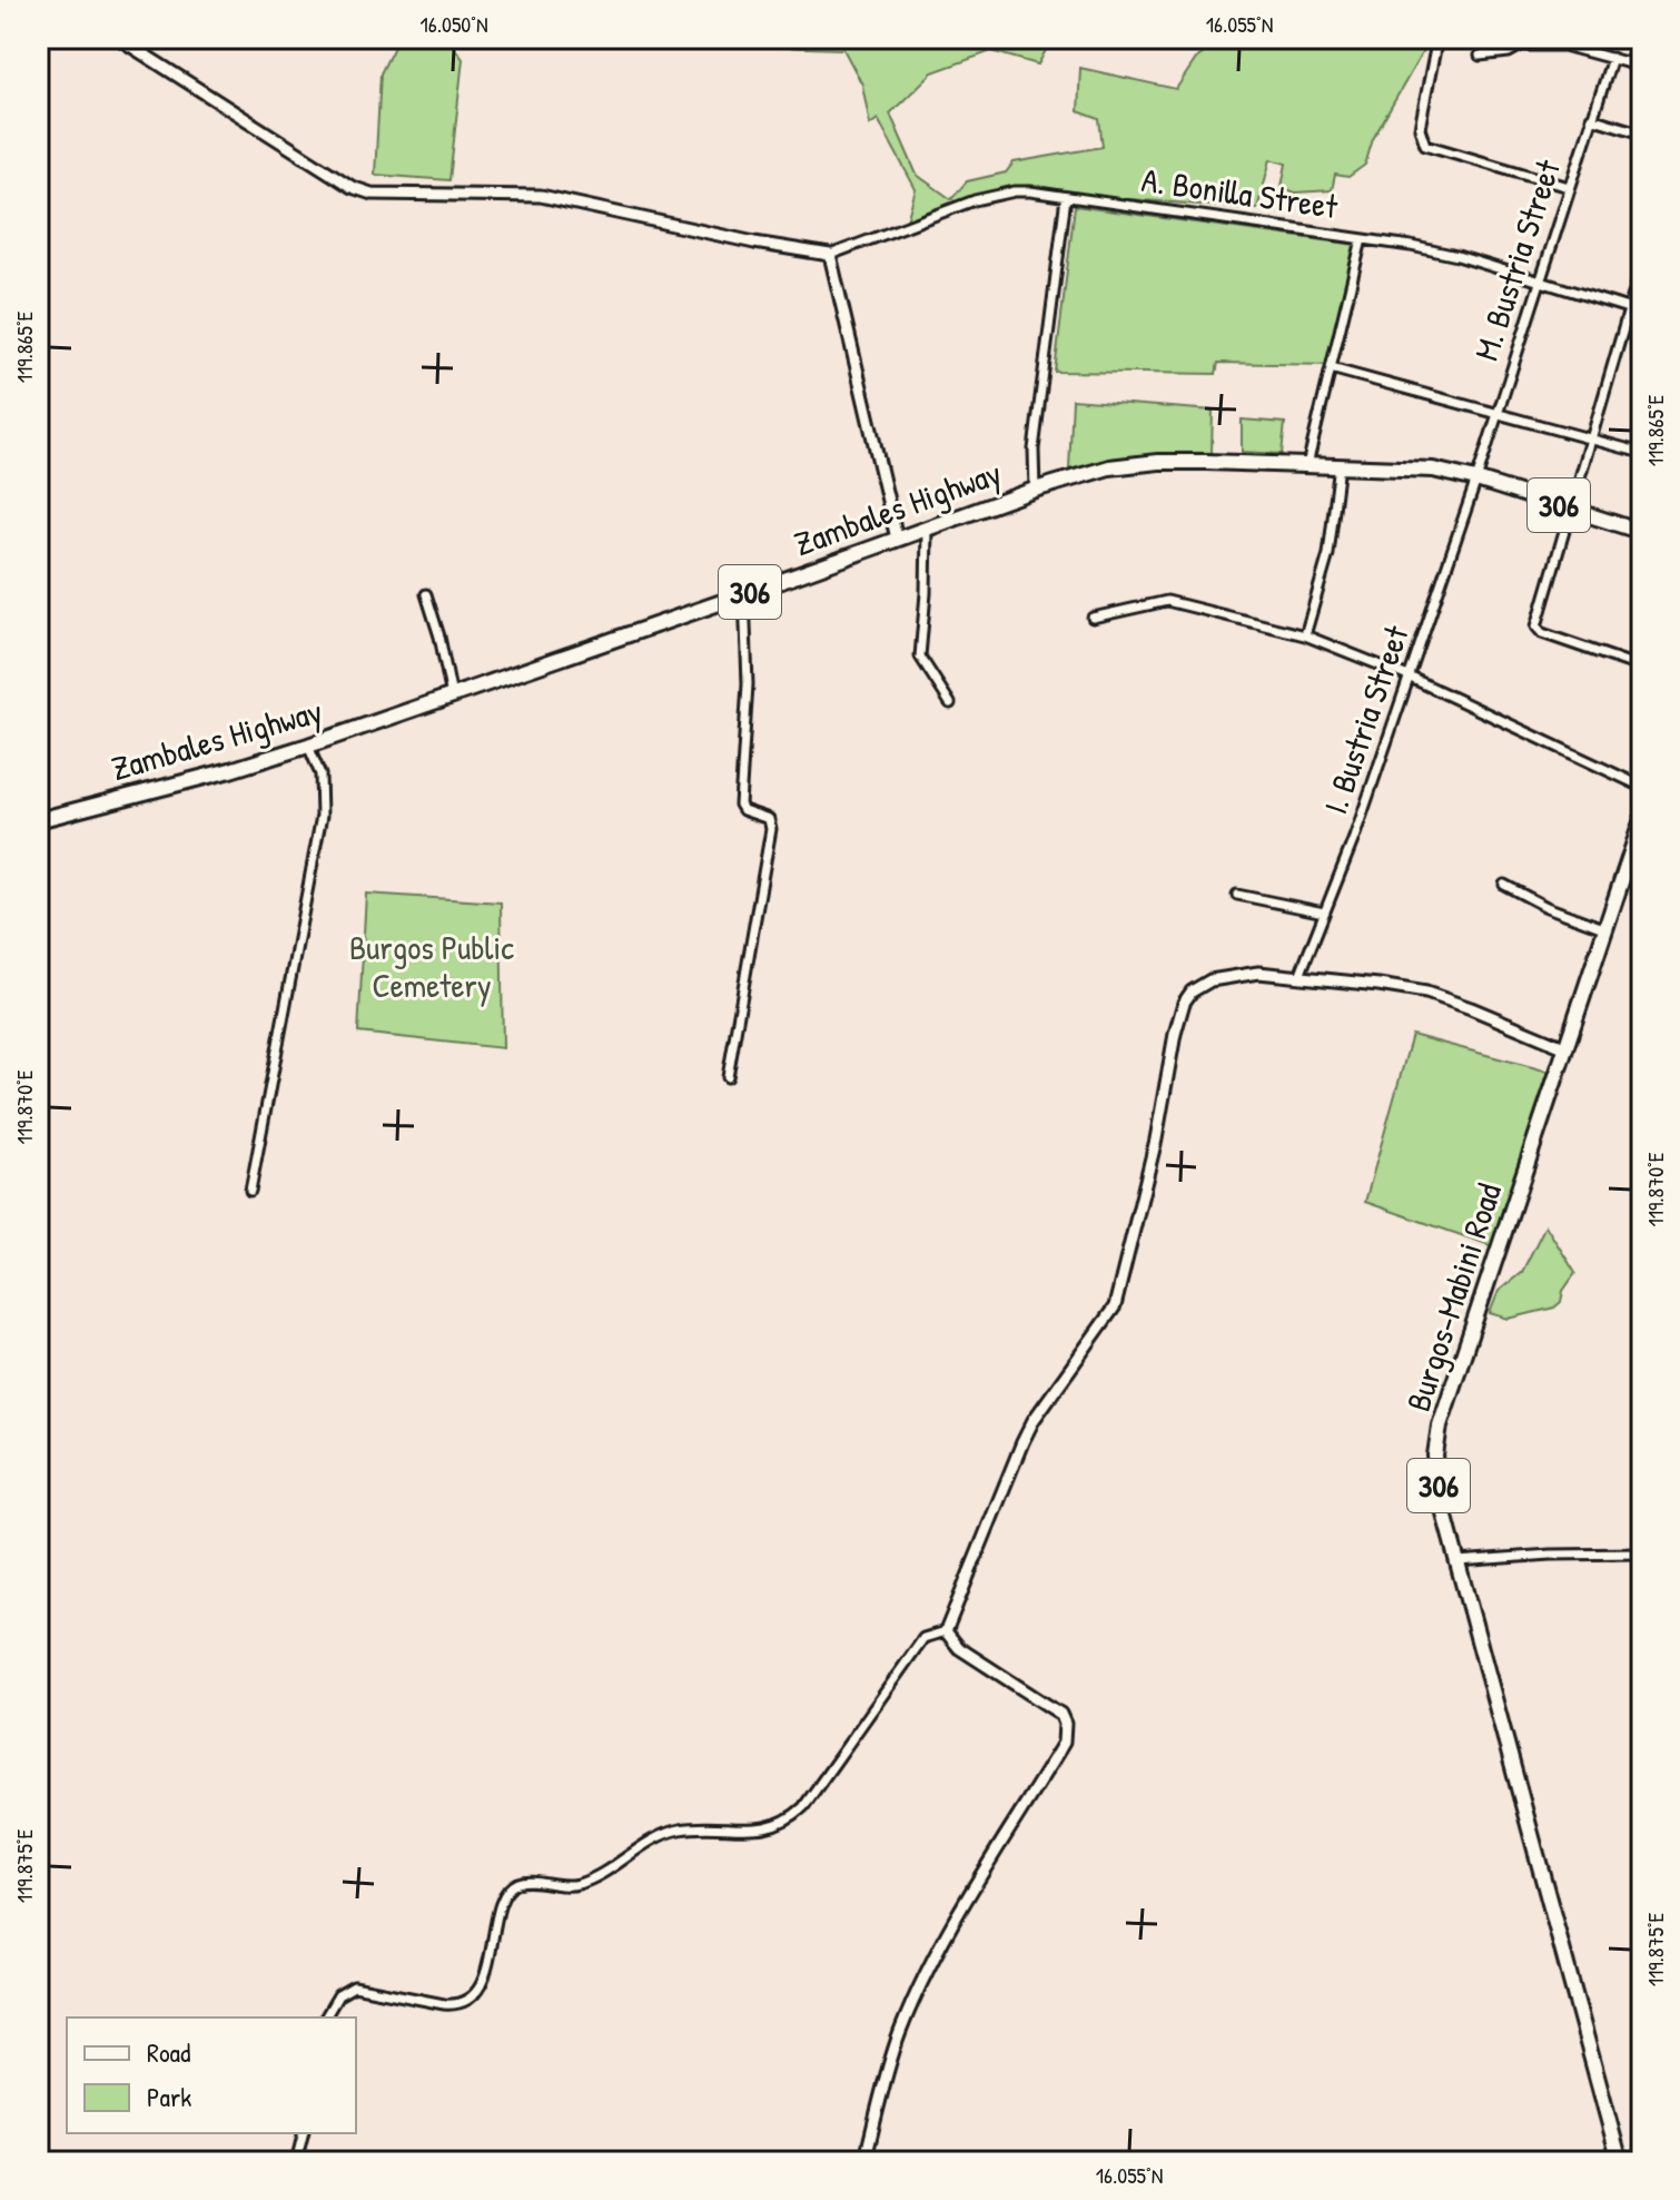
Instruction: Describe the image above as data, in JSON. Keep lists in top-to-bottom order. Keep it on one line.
{"streets":{"main road":["306","Zambales Highway","Burgos-Mabini Road"],"street":["A. Bonilla Street","M. Bustria Street","I. Bustria Street"]},"crossings":[["A. Bonilla Street","M. Bustria Street"],["M. Bustria Street","Zambales Highway"],["M. Bustria Street","I. Bustria Street"],["Zambales Highway","I. Bustria Street"]],"parks":["Burgos Public Cemetery"],"legend":["Road","Park"],"coordinates":["16.050°N","16.055°N","119.865°E","119.870°E","119.875°E"]}
